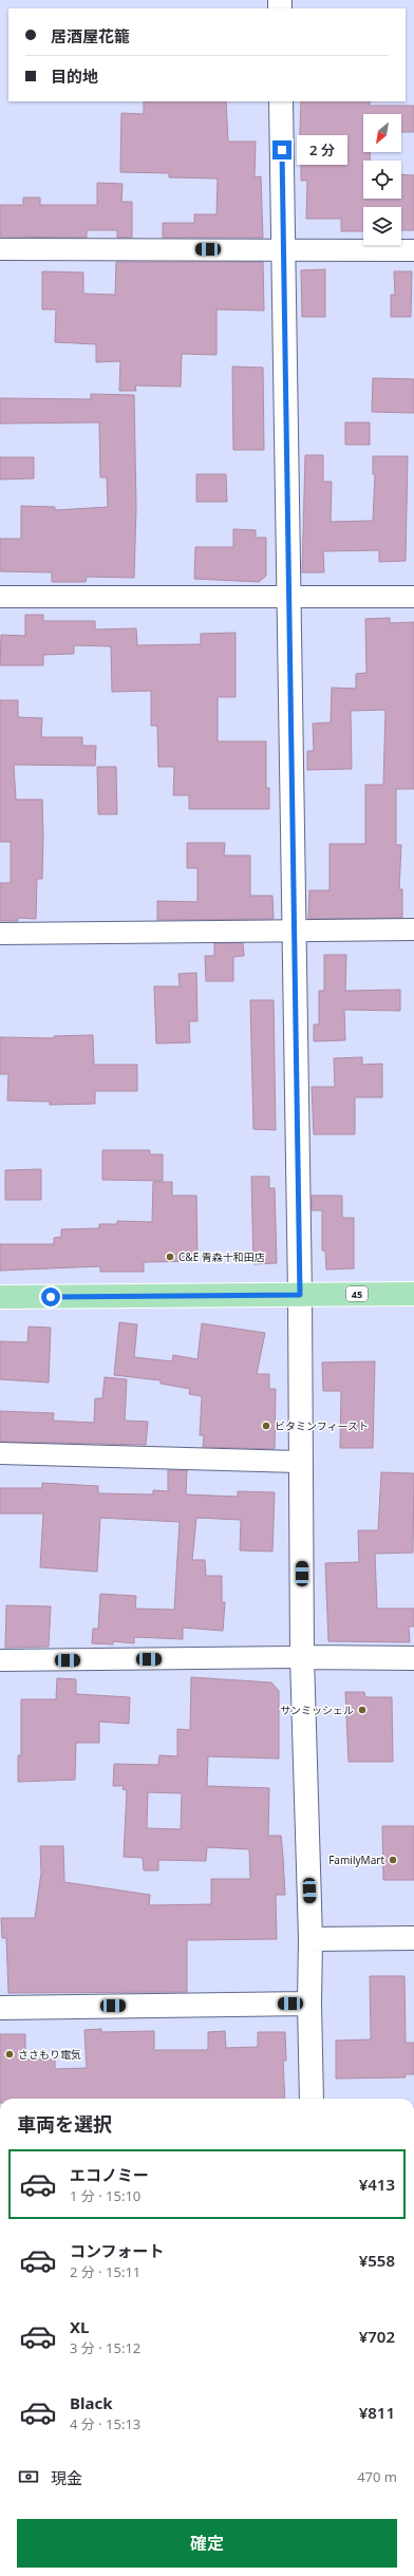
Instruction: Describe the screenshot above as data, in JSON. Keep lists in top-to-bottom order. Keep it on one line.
{"streets":{"main road":["45"]},"places":["C&E 青森十和田店","ビタミンフィースト","サンミッシェル","FamilyMart","ささもり電気"],"north":"bottom left","page":{"banner":["居酒屋花籠","目的地"],"bubble":"2 分","heading":"車両を選択","list":[{"name":"エコノミー","note":"1 分 · 15:10","value":"¥413"},{"name":"コンフォート","note":"2 分 · 15:11","value":"¥558"},{"name":"XL","note":"3 分 · 15:12","value":"¥702"},{"name":"Black","note":"4 分 · 15:13","value":"¥811"}],"pay":["現金","470 m"],"buttons":"確定"}}
